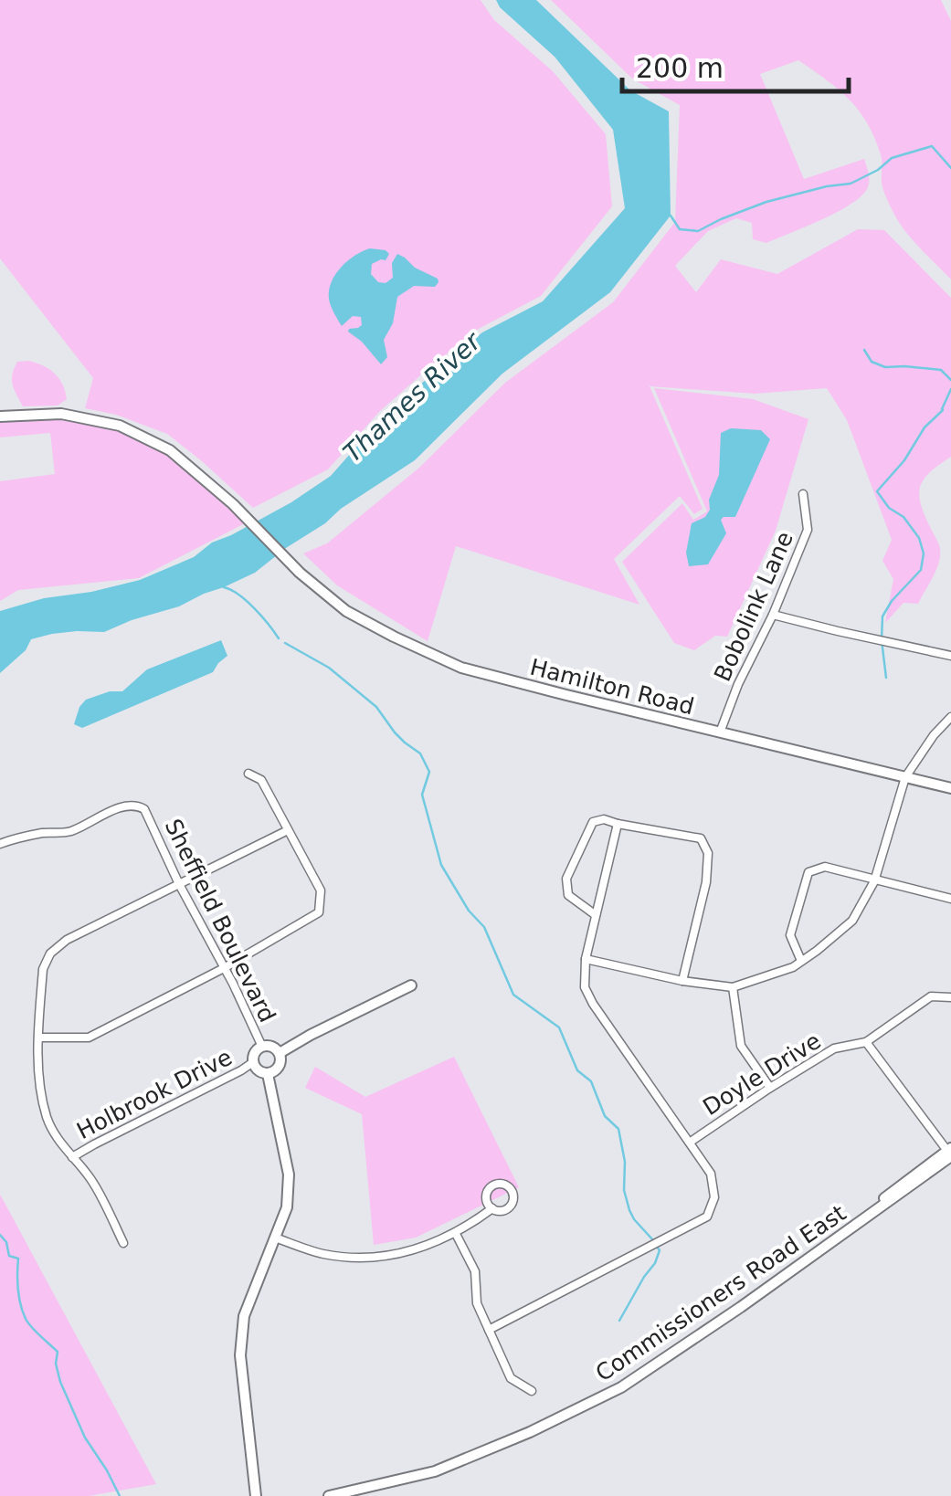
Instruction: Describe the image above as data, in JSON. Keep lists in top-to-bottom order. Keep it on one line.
{"streets":{"main road":["Hamilton Road","Commissioners Road East"],"street":["Bobolink Lane","Sheffield Boulevard","Doyle Drive","Holbrook Drive"]},"crossings":[["Bobolink Lane","Hamilton Road"],["Sheffield Boulevard","Holbrook Drive"]],"water":["Thames River"],"scale_bar":"200 m"}
